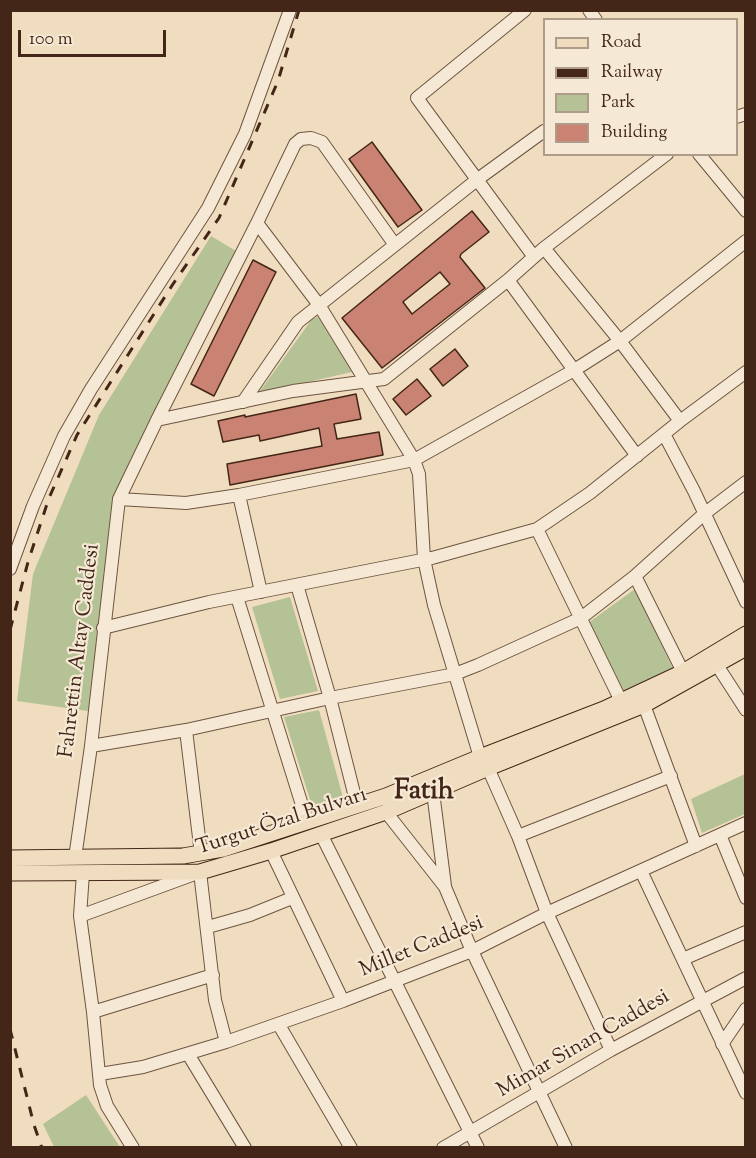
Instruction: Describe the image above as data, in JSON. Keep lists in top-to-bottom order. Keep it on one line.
{"streets":{"main road":["Turgut Özal Bulvarı"],"street":["Fahrettin Altay Caddesi","Millet Caddesi","Mimar Sinan Caddesi"]},"crossings":[["Fahrettin Altay Caddesi","Turgut Özal Bulvarı"]],"districts":["Fatih"],"legend":["Road","Railway","Park","Building"],"scale_bar":"100 m"}
